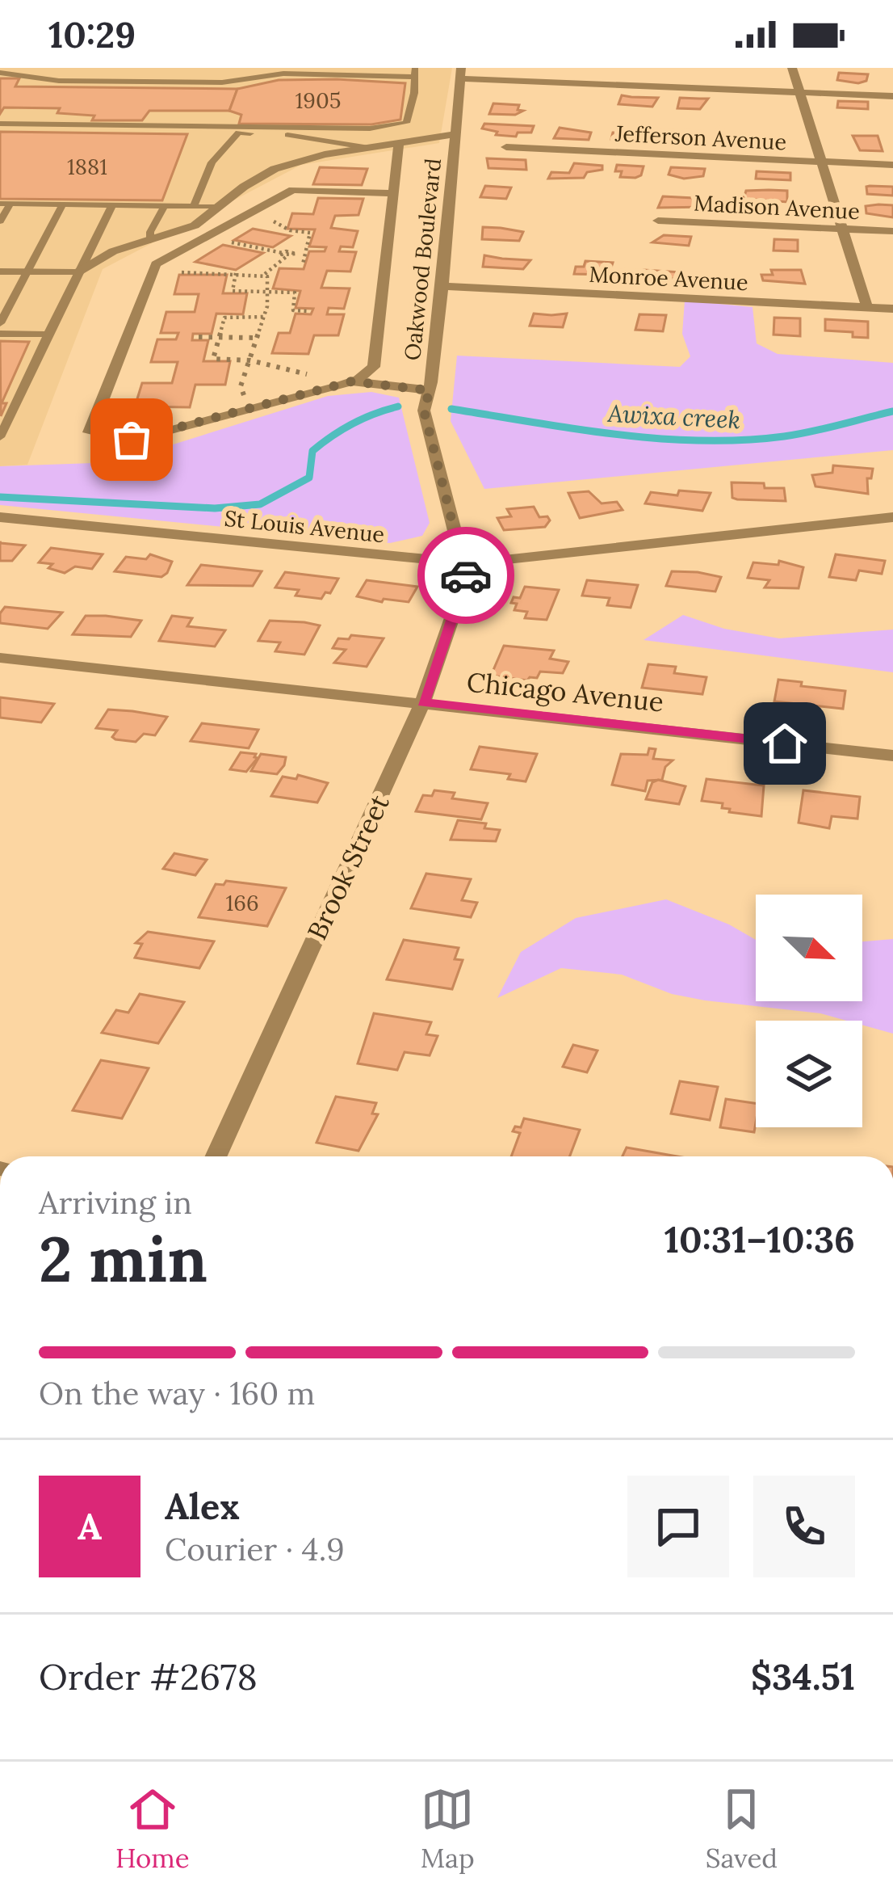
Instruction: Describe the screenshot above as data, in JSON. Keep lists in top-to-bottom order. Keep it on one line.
{"streets":{"street":["Jefferson Avenue","Madison Avenue","Oakwood Boulevard","Monroe Avenue","St Louis Avenue","Chicago Avenue","Brook Street"]},"crossings":[["Oakwood Boulevard","Monroe Avenue"],["Oakwood Boulevard","St Louis Avenue"],["Oakwood Boulevard","Brook Street"],["St Louis Avenue","Brook Street"],["Chicago Avenue","Brook Street"]],"water":["Awixa creek"],"house_numbers":["1905","1881","166"],"north":"bottom right","page":{"status":"10:29","heading":["2 min","Arriving in","10:31–10:36"],"panel":["Alex","Courier · 4.9","Order #2678","$34.51"],"bar":"On the way · 160 m","round":"A","tabs":["Home","Map","Saved"]}}
